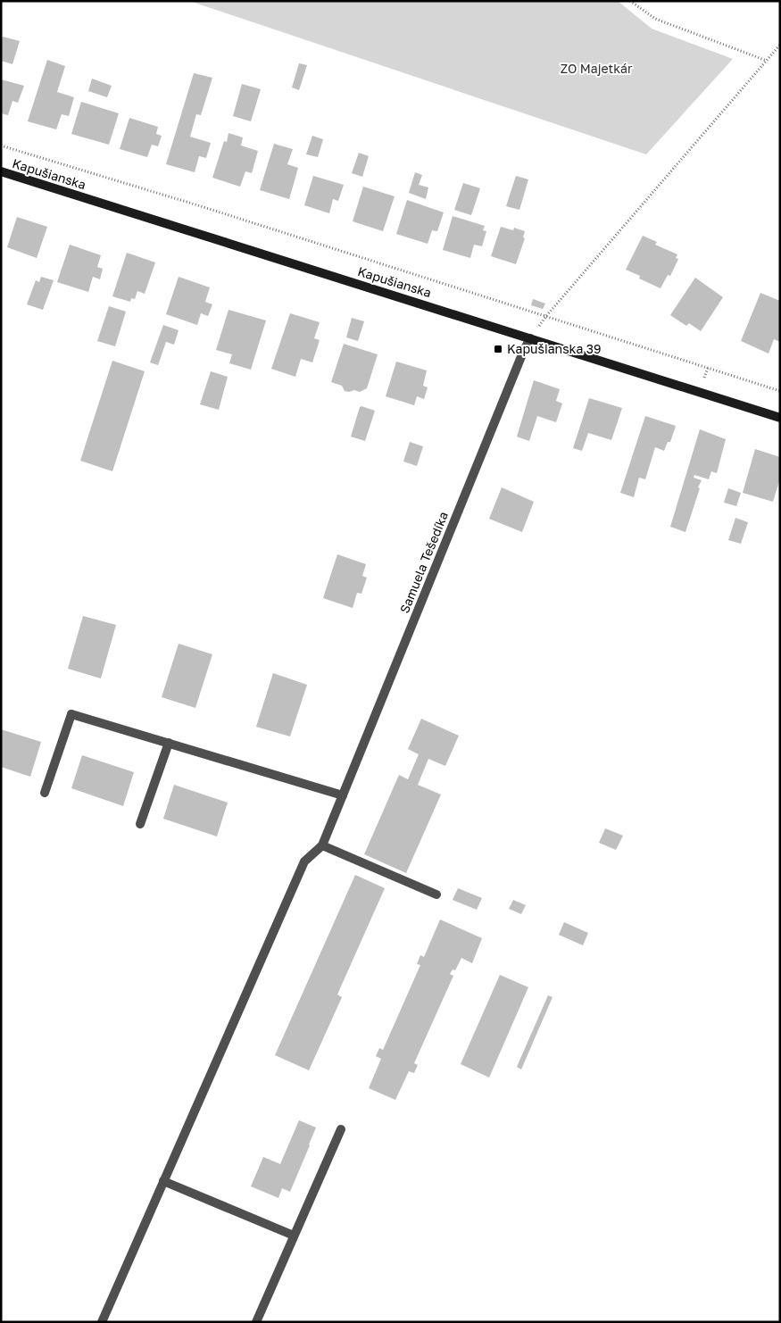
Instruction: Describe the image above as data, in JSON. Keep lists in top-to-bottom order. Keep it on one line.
{"streets":{"main road":["Kapušianska"],"street":["Samuela Tešedíka"]},"crossings":[["Kapušianska","Samuela Tešedíka"]],"parks":["ZO Majetkár"],"places":{"transit":["Kapušianska 39"]}}
